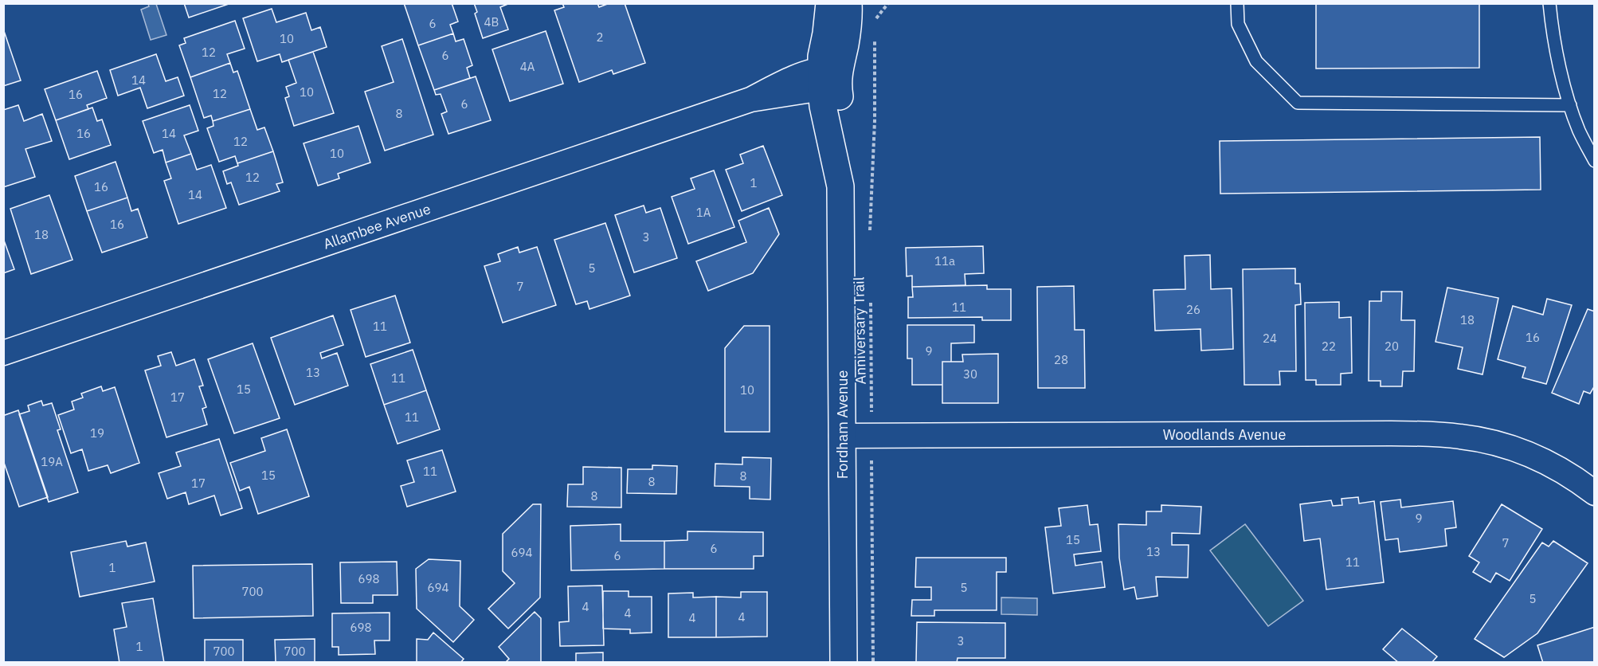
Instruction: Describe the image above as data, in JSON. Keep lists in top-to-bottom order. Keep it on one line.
{"streets":{"street":["Allambee Avenue","Fordham Avenue","Woodlands Avenue"],"path":["Anniversary Trail"]},"crossings":[["Allambee Avenue","Fordham Avenue"],["Anniversary Trail","Woodlands Avenue"],["Fordham Avenue","Woodlands Avenue"]],"house_numbers":["4B","6","2","10","12","6","4A","14","10","12","16","6","8","16","14","12","10","12","1","16","14","1A","16","18","3","11a","5","7","11","26","18","11","16","24","22","20","9","28","13","30","11","15","10","17","11","19","19A","11","15","8","8","17","8","9","15","7","6","13","694","6","11","1","698","694","5","700","5","4","4","4","4","698","3","1","700","700"]}
